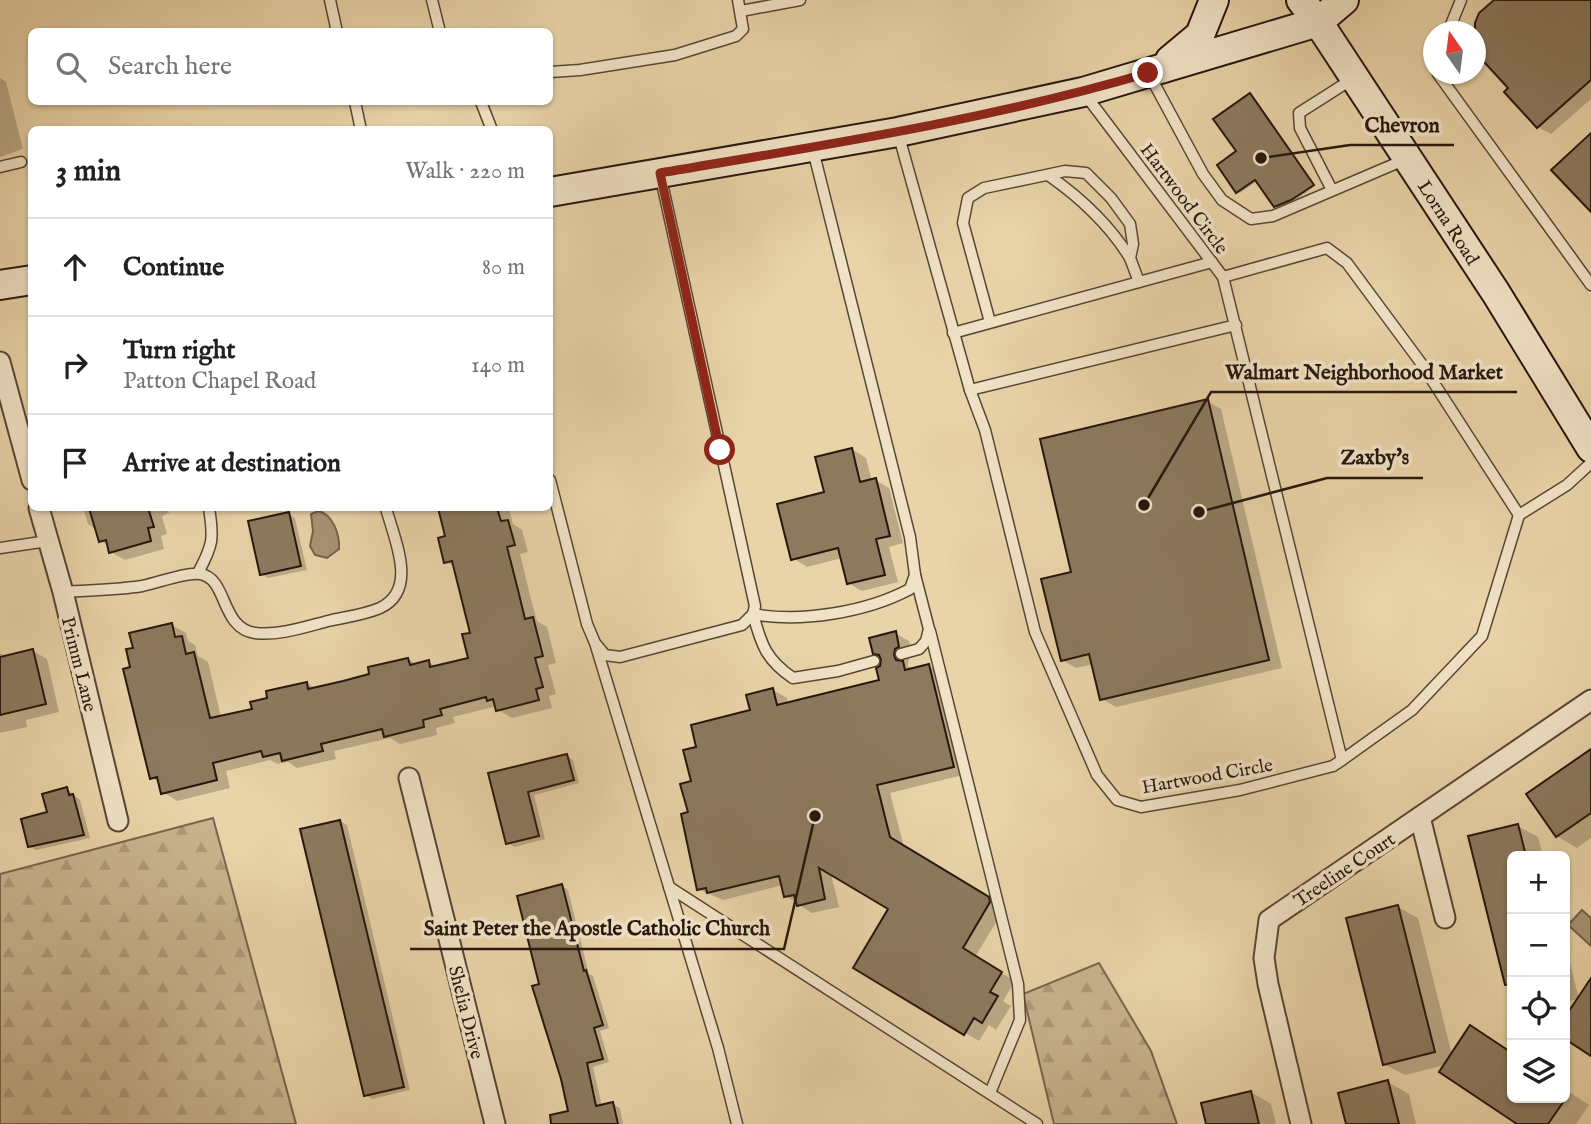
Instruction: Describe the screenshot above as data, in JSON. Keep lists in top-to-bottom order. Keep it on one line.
{"streets":{"main road":["Lorna Road"],"street":["Primm Lane","Treeline Court","Shelia Drive"],"lane":["Hartwood Circle"]},"places":["Chevron","Walmart Neighborhood Market","Zaxby's","Saint Peter the Apostle Catholic Church"],"north":"top","page":{"search":"Search here","heading":["3 min","Walk · 220 m"],"list":[["Continue","80 m"],["Turn right","Patton Chapel Road","140 m"],"Arrive at destination"],"map_buttons":["+","−"]}}
